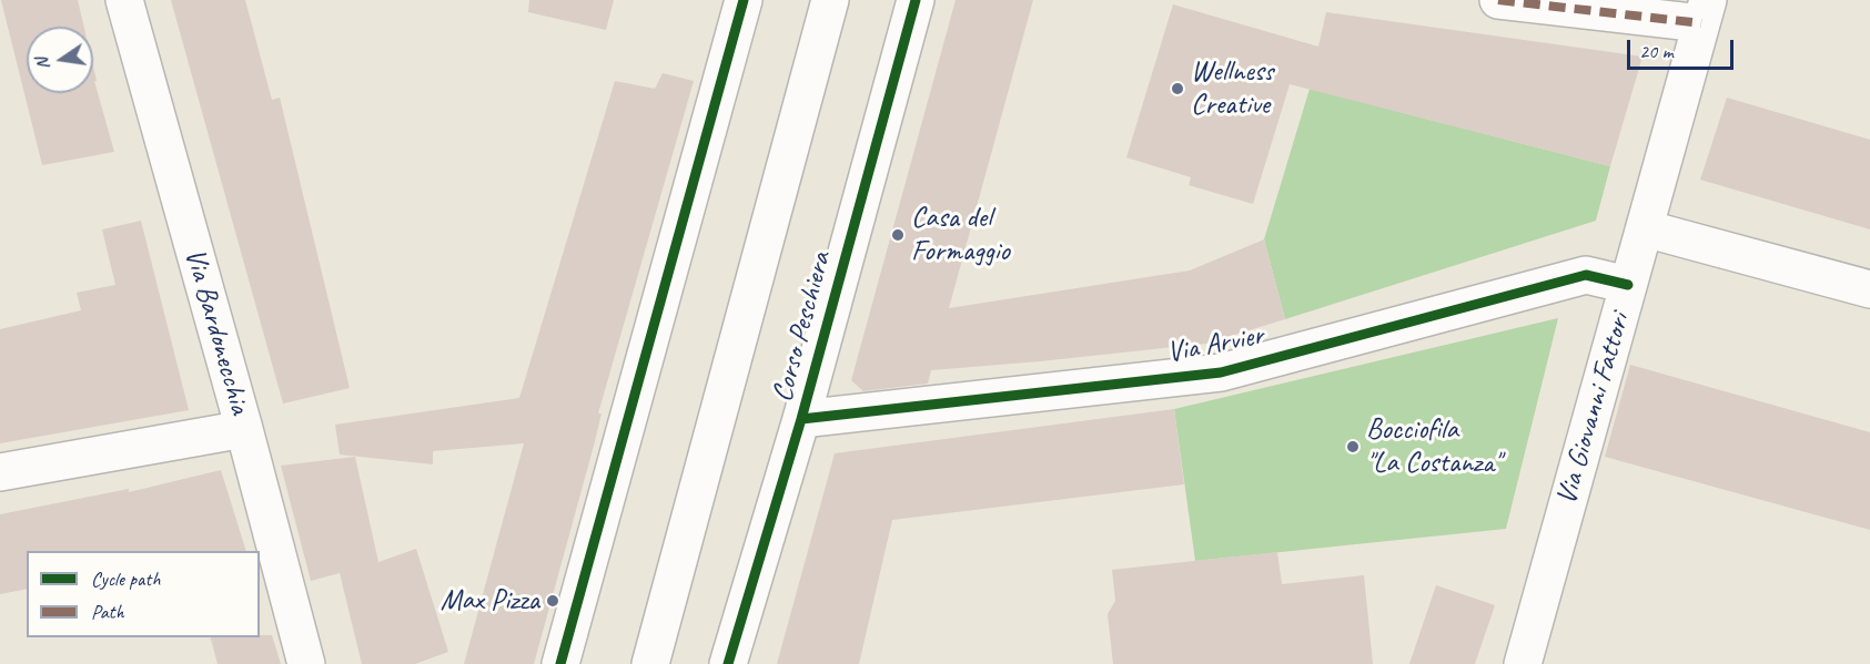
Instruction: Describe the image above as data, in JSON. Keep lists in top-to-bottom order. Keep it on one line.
{"streets":{"street":["Corso Peschiera","Via Bardonecchia","Via Arvier","Via Giovanni Fattori"]},"crossings":[["Corso Peschiera","Via Arvier"],["Via Arvier","Via Giovanni Fattori"]],"places":["Wellness Creative","Casa del Formaggio","Bocciofila \"La Costanza\"","Max Pizza"],"legend":["Cycle path","Path"],"scale_bar":"20 m","north":"left"}
